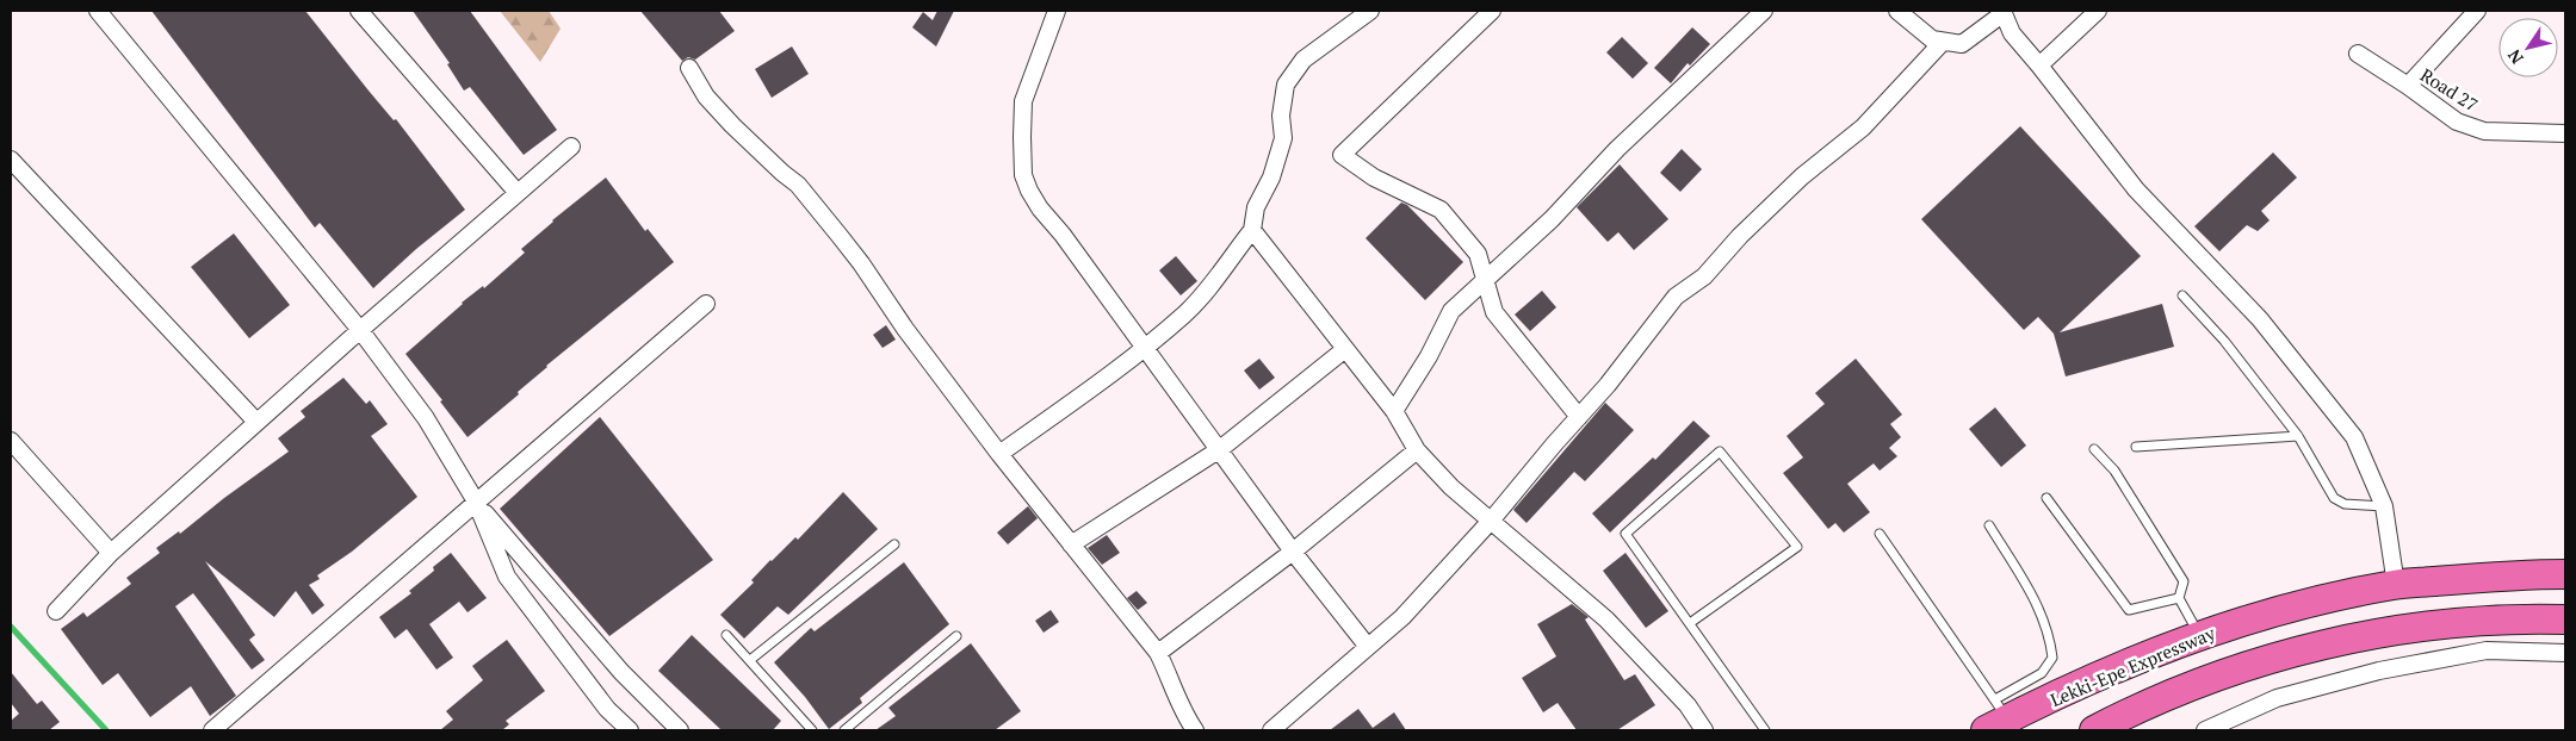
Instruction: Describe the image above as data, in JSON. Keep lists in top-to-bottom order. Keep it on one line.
{"streets":{"highway":["Lekki-Epe Expressway"],"street":["Road 27"]},"north":"bottom left"}
